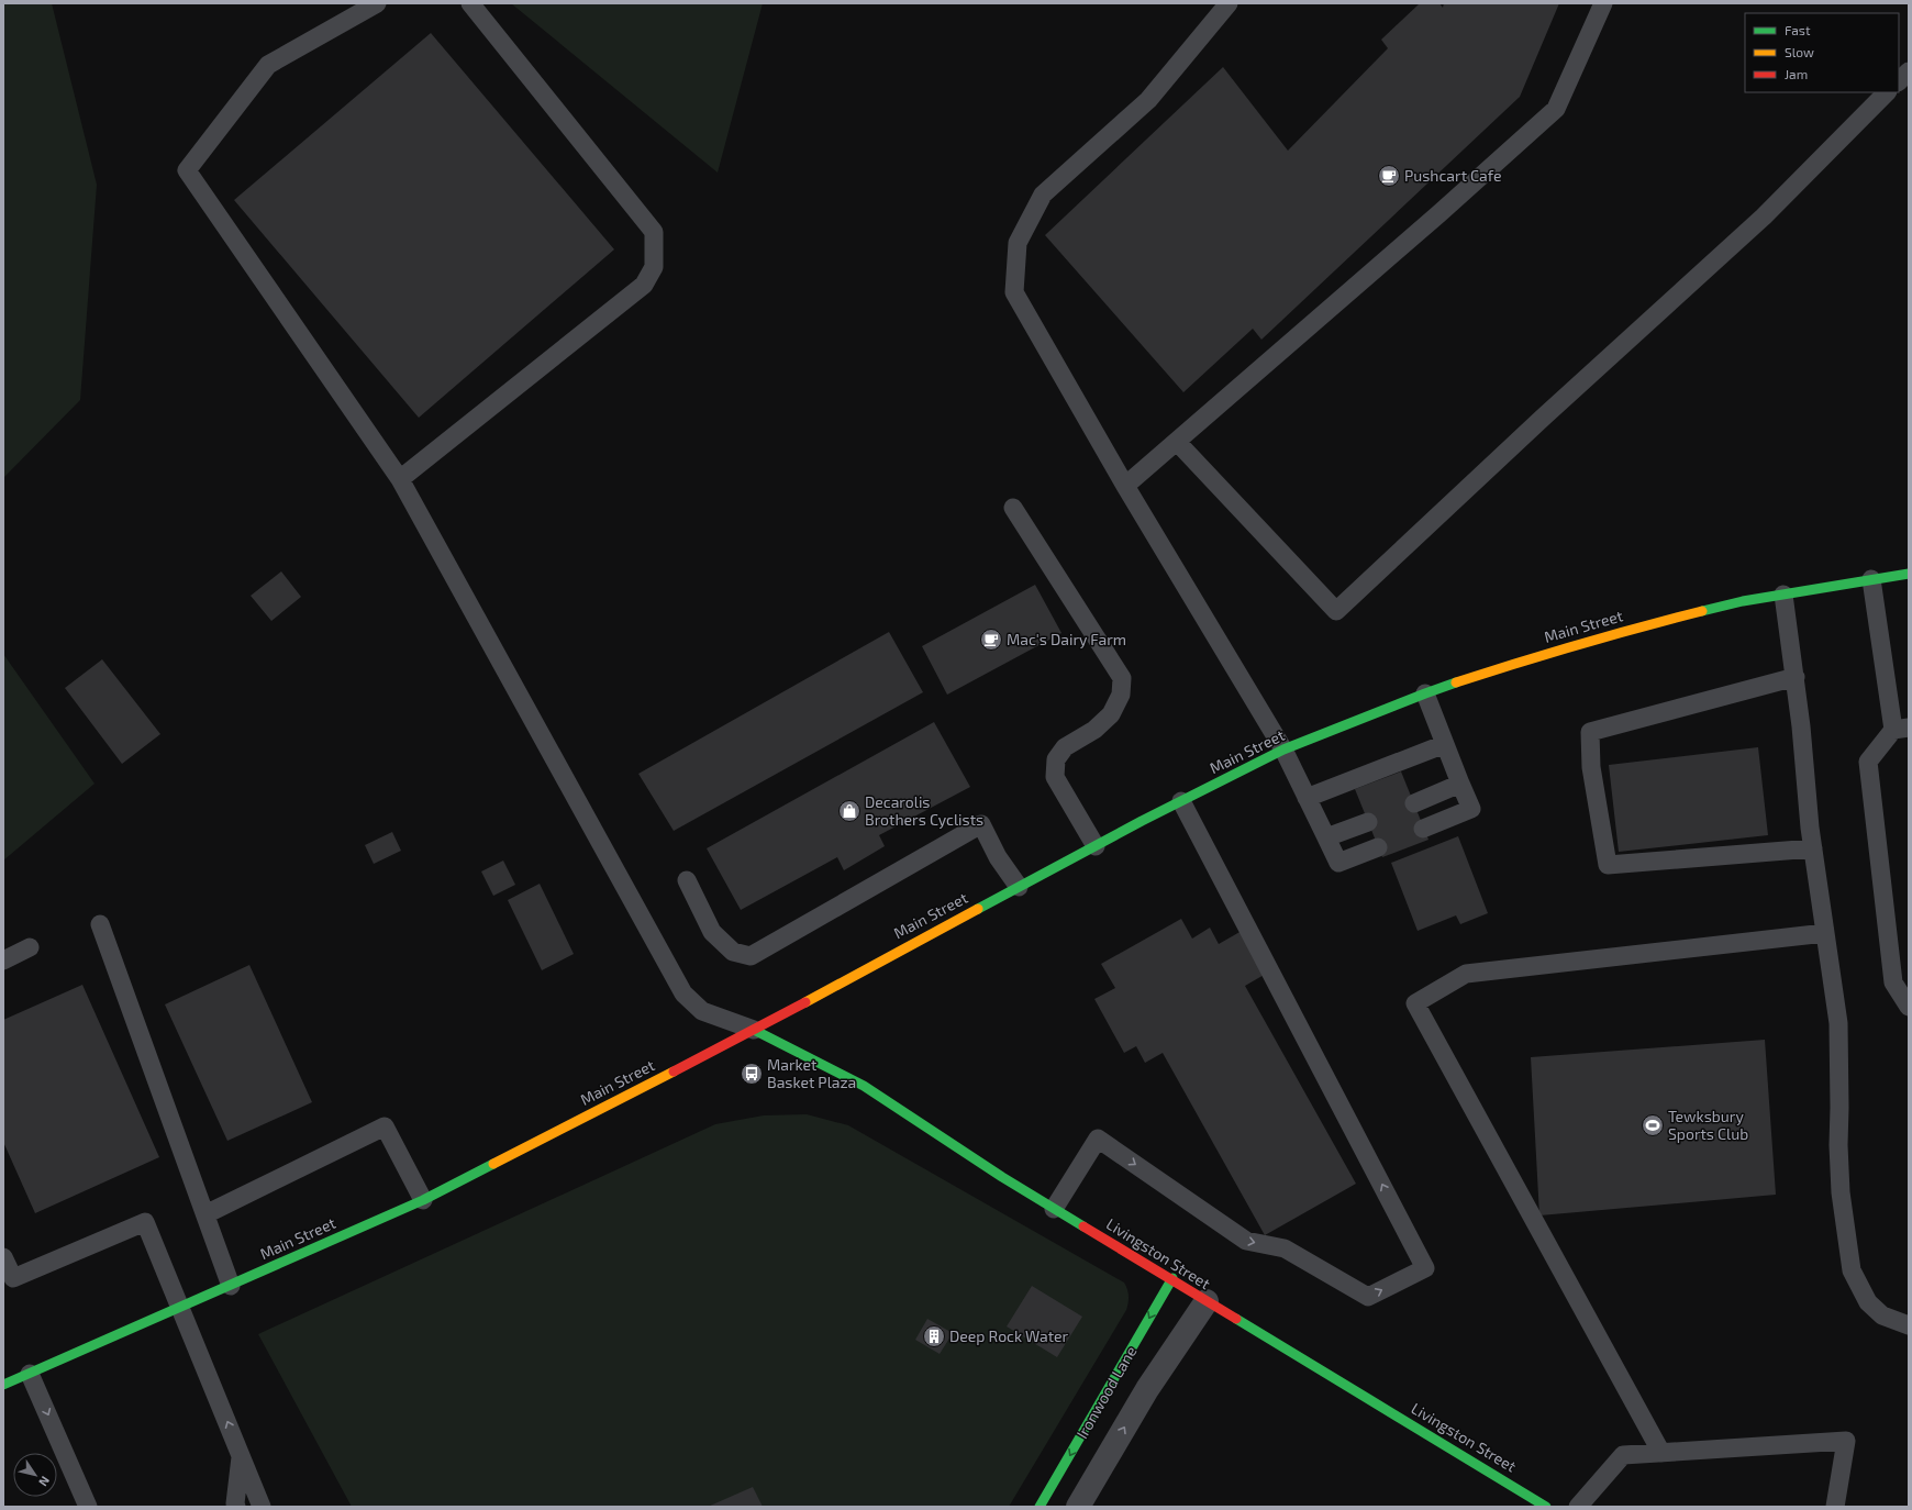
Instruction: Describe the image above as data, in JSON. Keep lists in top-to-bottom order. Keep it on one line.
{"streets":{"main road":["Main Street","Livingston Street","Ironwood Lane"]},"crossings":[["Main Street","Livingston Street"],["Livingston Street","Ironwood Lane"]],"one_way":["Ironwood Lane"],"places":{"cafe":["Pushcart Cafe","Mac's Dairy Farm"],"shop":["Decarolis Brothers Cyclists"],"bus stop":["Market Basket Plaza"],"sports":["Tewksbury Sports Club"],"building":["Deep Rock Water"]},"legend":["Fast","Slow","Jam"],"north":"bottom right"}
